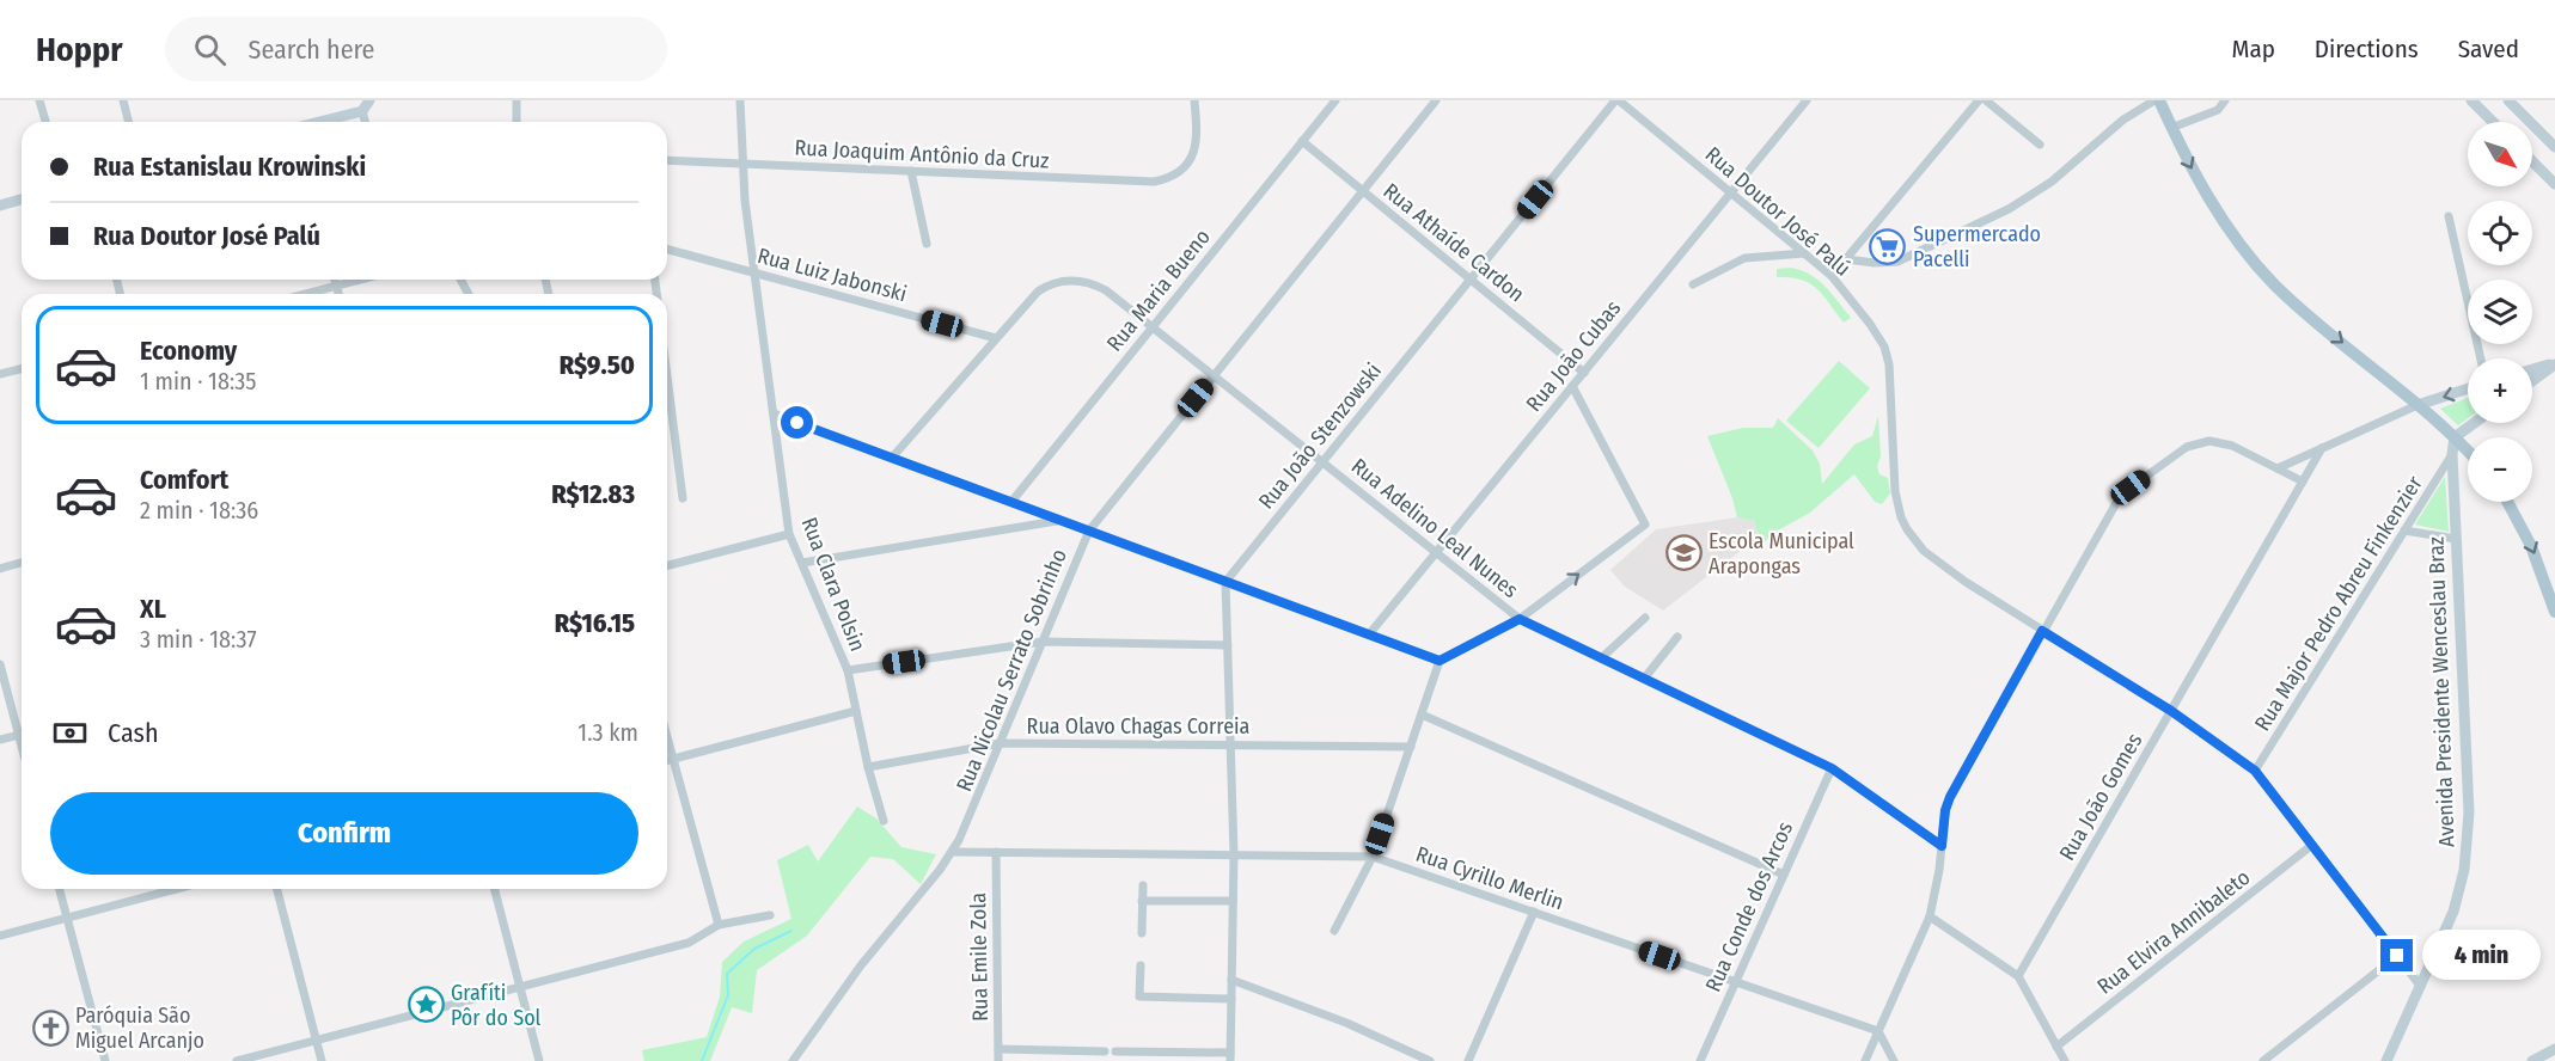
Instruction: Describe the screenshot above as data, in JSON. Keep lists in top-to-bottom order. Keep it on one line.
{"streets":{"street":["Rua Joaquim Antônio da Cruz","Rua Doutor José Palú","Rua Athaíde Cardon","Rua Luiz Jabonski","Rua Maria Bueno","Rua João Cubas","Rua João Stenzowski","Rua Adelino Leal Nunes","Rua Clara Polsin","Rua Major Pedro Abreu Finkenzier","Rua Nicolau Serrato Sobrinho","Avenida Presidente Wenceslau Braz","Rua Olavo Chagas Correia","Rua João Gomes","Rua Cyrillo Merlin","Rua Conde dos Arcos","Rua Elvira Annibaleto","Rua Emile Zola"]},"crossings":[["Rua Joaquim Antônio da Cruz","Rua Clara Polsin"],["Rua Doutor José Palú","Rua João Cubas"],["Rua Doutor José Palú","Rua João Stenzowski"],["Rua Doutor José Palú","Rua Major Pedro Abreu Finkenzier"],["Rua Doutor José Palú","Avenida Presidente Wenceslau Braz"],["Rua Doutor José Palú","Rua João Gomes"],["Rua Doutor José Palú","Rua Elvira Annibaleto"],["Rua Athaíde Cardon","Rua Maria Bueno"],["Rua Athaíde Cardon","Rua João Cubas"],["Rua Athaíde Cardon","Rua João Stenzowski"],["Rua Athaíde Cardon","Rua Nicolau Serrato Sobrinho"],["Rua Luiz Jabonski","Rua Adelino Leal Nunes"],["Rua Luiz Jabonski","Rua Clara Polsin"],["Rua Maria Bueno","Rua Adelino Leal Nunes"],["Rua João Cubas","Rua Adelino Leal Nunes"],["Rua João Stenzowski","Rua Adelino Leal Nunes"],["Rua Adelino Leal Nunes","Rua Nicolau Serrato Sobrinho"],["Rua Adelino Leal Nunes","Rua Conde dos Arcos"],["Rua Clara Polsin","Rua Olavo Chagas Correia"],["Rua Major Pedro Abreu Finkenzier","Avenida Presidente Wenceslau Braz"],["Rua Nicolau Serrato Sobrinho","Rua Olavo Chagas Correia"],["Rua Nicolau Serrato Sobrinho","Rua Cyrillo Merlin"],["Rua Cyrillo Merlin","Rua Conde dos Arcos"],["Rua Cyrillo Merlin","Rua Emile Zola"]],"places":{"supermarket":["Supermercado Pacelli"],"school or university":["Escola Municipal Arapongas"],"place":["Grafíti Pôr do Sol"],"church":["Paróquia São Miguel Arcanjo"]},"north":"bottom right","page":{"header":"Hoppr","search":"Search here","nav":["Map","Directions","Saved"],"map_buttons":["+","−"],"banner":["Rua Estanislau Krowinski","Rua Doutor José Palú"],"list":[{"name":"Economy","note":"1 min · 18:35","value":"R$9.50"},{"name":"Comfort","note":"2 min · 18:36","value":"R$12.83"},{"name":"XL","note":"3 min · 18:37","value":"R$16.15"}],"pay":["Cash","1.3 km"],"buttons":"Confirm","bubble":"4 min"}}
